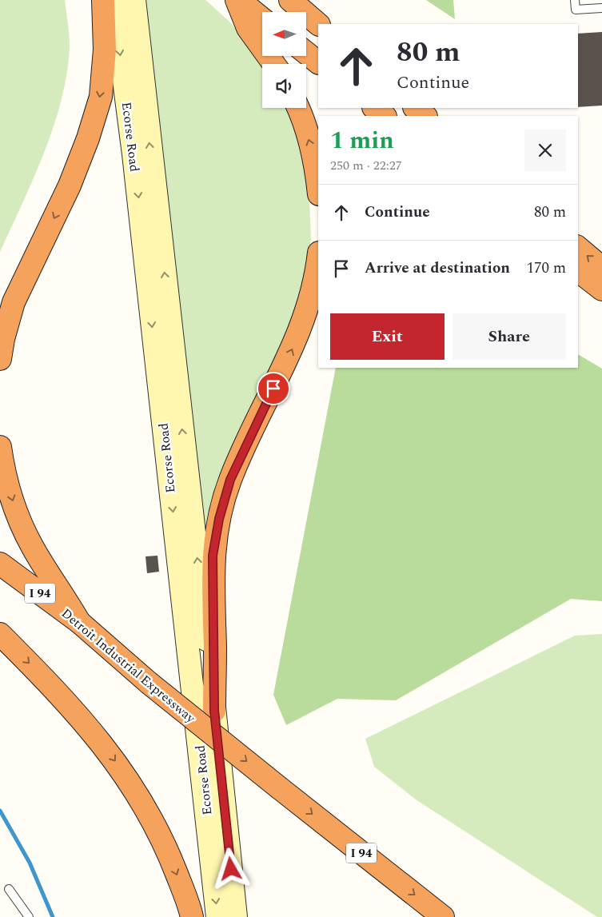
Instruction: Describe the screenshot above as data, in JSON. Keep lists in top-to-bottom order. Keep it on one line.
{"streets":{"highway":["I 94","Detroit Industrial Expressway"],"main road":["Ecorse Road"]},"north":"left","page":{"turn":["80 m","Continue"],"heading":["1 min","250 m · 22:27"],"list":[{"name":"Continue","value":"80 m"},{"name":"Arrive at destination","value":"170 m"}],"buttons":["Exit","Share"]}}
